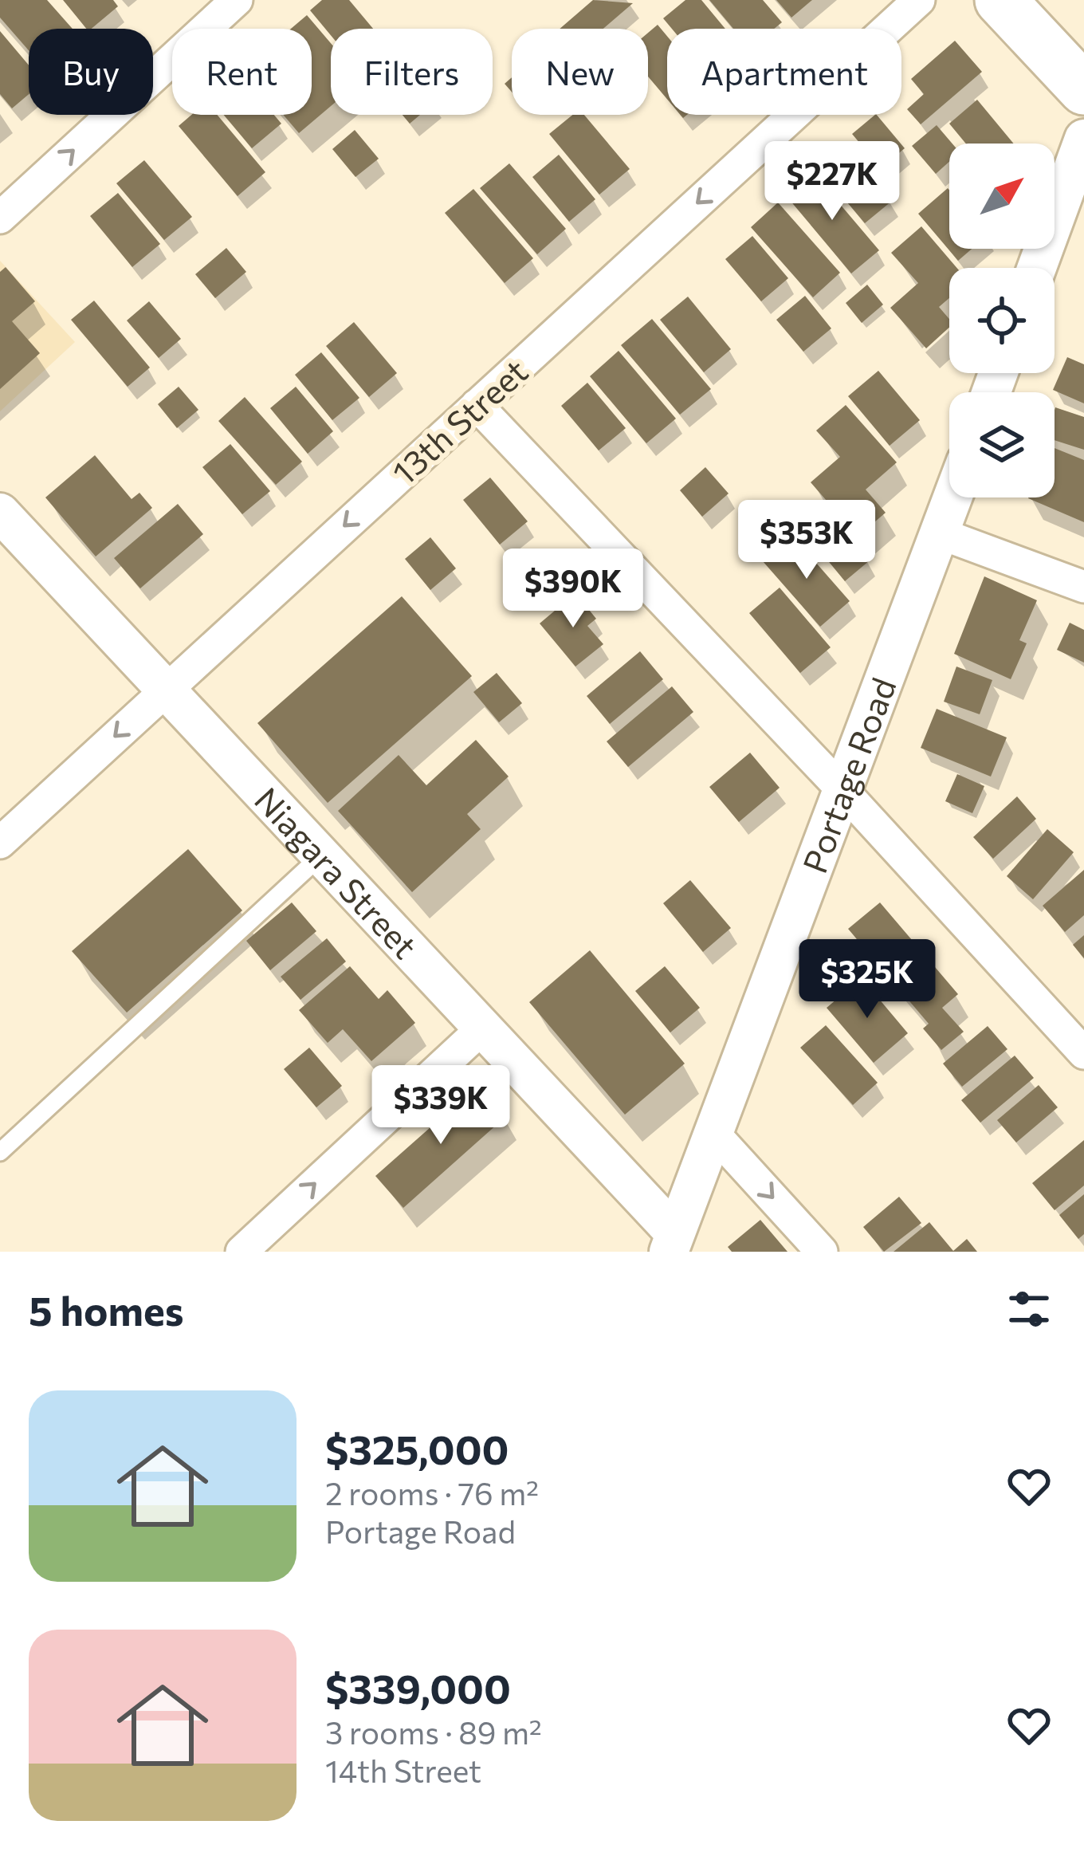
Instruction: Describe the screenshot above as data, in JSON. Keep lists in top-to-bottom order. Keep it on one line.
{"streets":{"street":["13th Street","Portage Road","Niagara Street"]},"crossings":[["13th Street","Niagara Street"],["Portage Road","Niagara Street"]],"one_way":["13th Street"],"north":"top right","page":{"chip":["Buy","Rent","Filters","New","Apartment"],"price":["$227K","$353K","$390K","$325K","$339K"],"heading":"5 homes","list":[{"name":"$325,000","note":"2 rooms · 76 m² · Portage Road"},{"name":"$339,000","note":"3 rooms · 89 m² · 14th Street"}]}}
